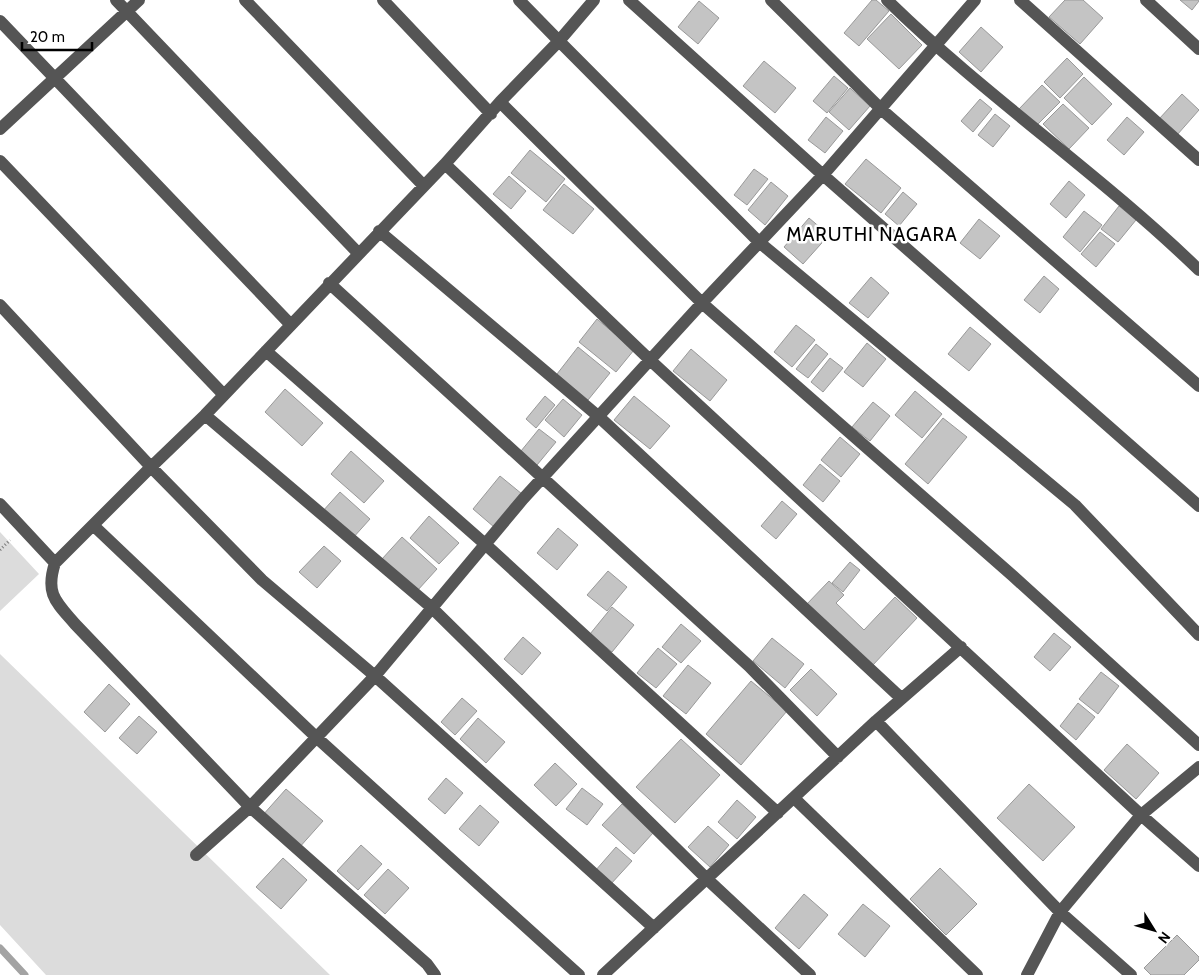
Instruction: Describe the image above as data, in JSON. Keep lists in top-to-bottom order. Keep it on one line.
{"districts":["MARUTHI NAGARA"],"scale_bar":"20 m","north":"bottom right"}
